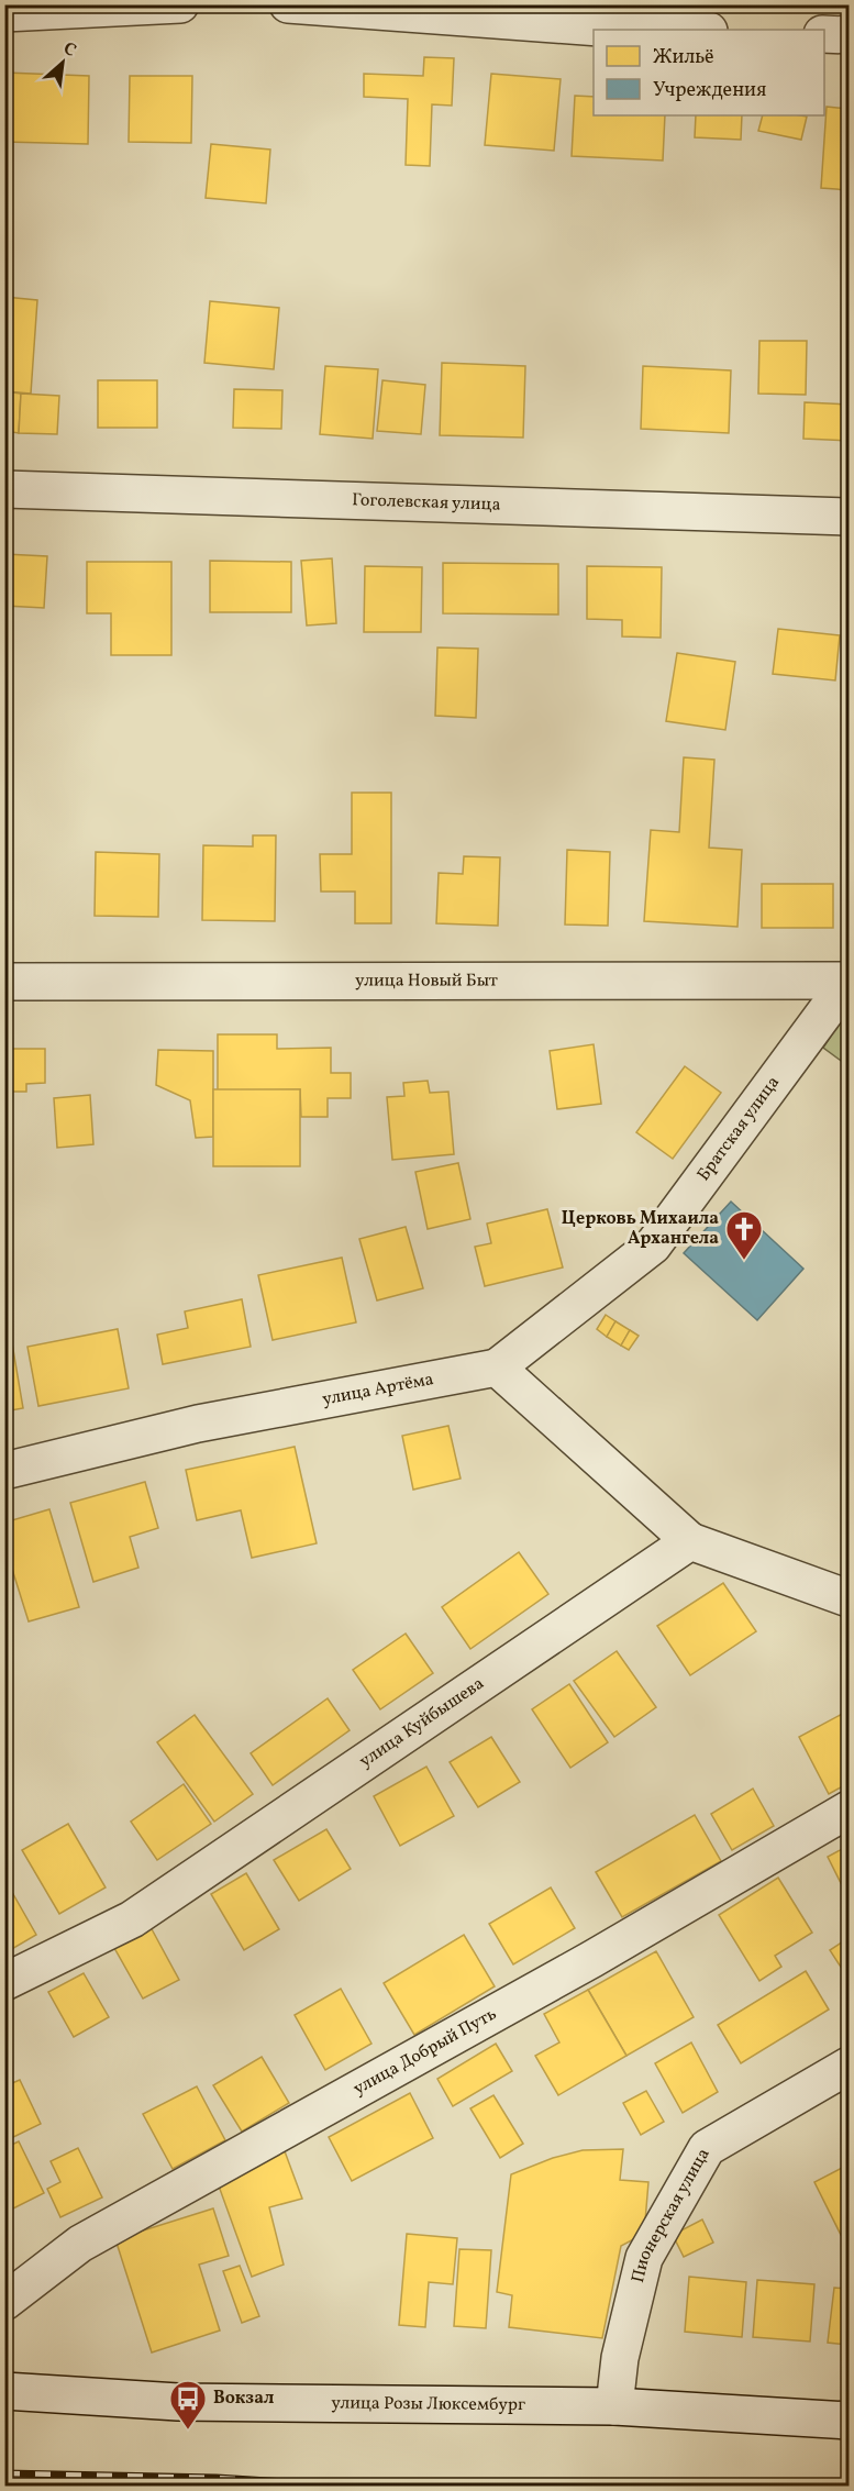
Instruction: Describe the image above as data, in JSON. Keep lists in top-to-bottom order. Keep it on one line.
{"streets":{"street":["Гоголевская улица","улица Новый Быт","Братская улица","улица Артёма","улица Куйбышева","улица Добрый Путь","Пионерская улица","улица Розы Люксембург"]},"crossings":[["улица Новый Быт","Братская улица"],["Братская улица","улица Артёма"],["Пионерская улица","улица Розы Люксембург"]],"places":{"church":["Церковь Михаила Архангела"],"bus stop":["Вокзал"]},"legend":["Жильё","Учреждения"],"north":"top right"}
